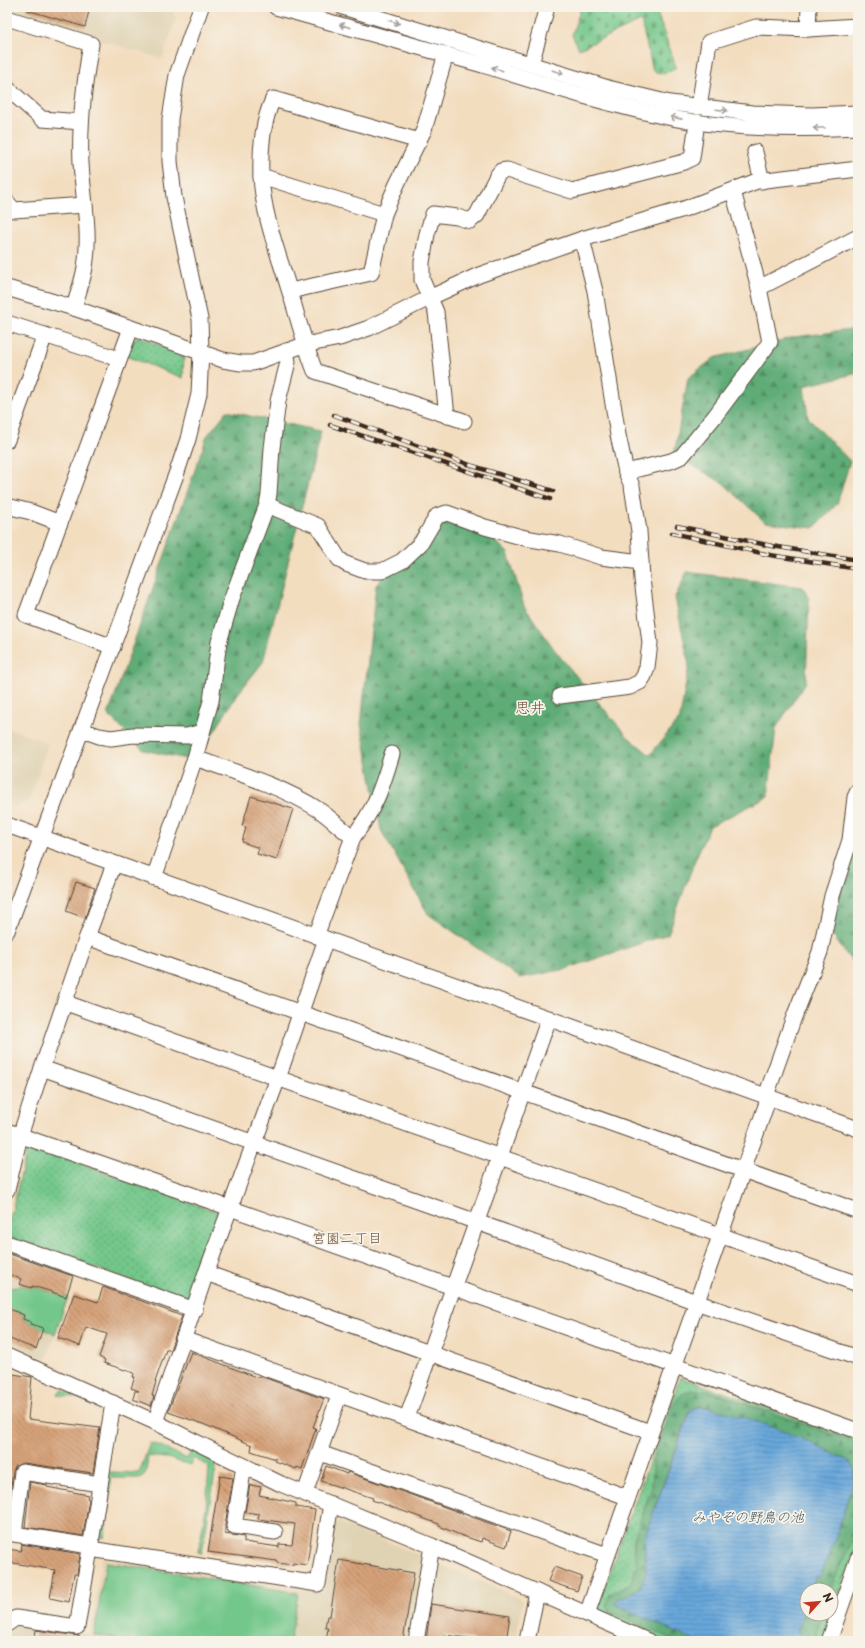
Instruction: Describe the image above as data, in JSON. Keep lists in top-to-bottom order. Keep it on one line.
{"districts":["思井","宮園二丁目"],"water":["みやぞの野鳥の池"],"north":"top right"}
